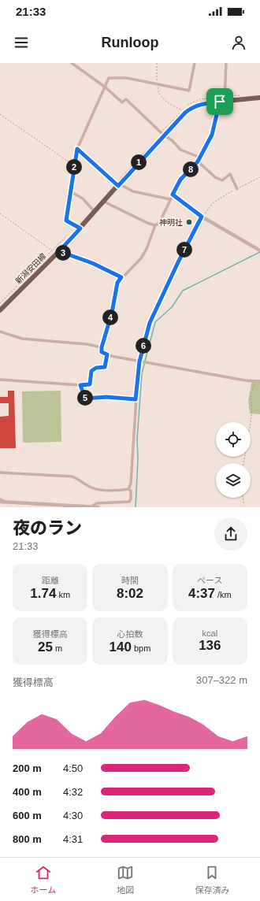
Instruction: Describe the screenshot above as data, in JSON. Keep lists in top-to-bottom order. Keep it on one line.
{"streets":{"main road":["新潟安田線"]},"places":["神明社"],"page":{"status":"21:33","header":"Runloop","pins":["1","2","8","7","3","4","6","5"],"heading":["夜のラン","21:33"],"stats":[["距離","1.74 km"],["時間","8:02"],["ペース","4:37 /km"],["獲得標高","25 m"],["心拍数","140 bpm"],["kcal","136"]],"chart":["獲得標高","307–322 m"],"list":[{"name":"200 m","note":"4:50"},{"name":"400 m","note":"4:32"},{"name":"600 m","note":"4:30"},{"name":"800 m","note":"4:31"}],"tabs":["ホーム","地図","保存済み"]}}
